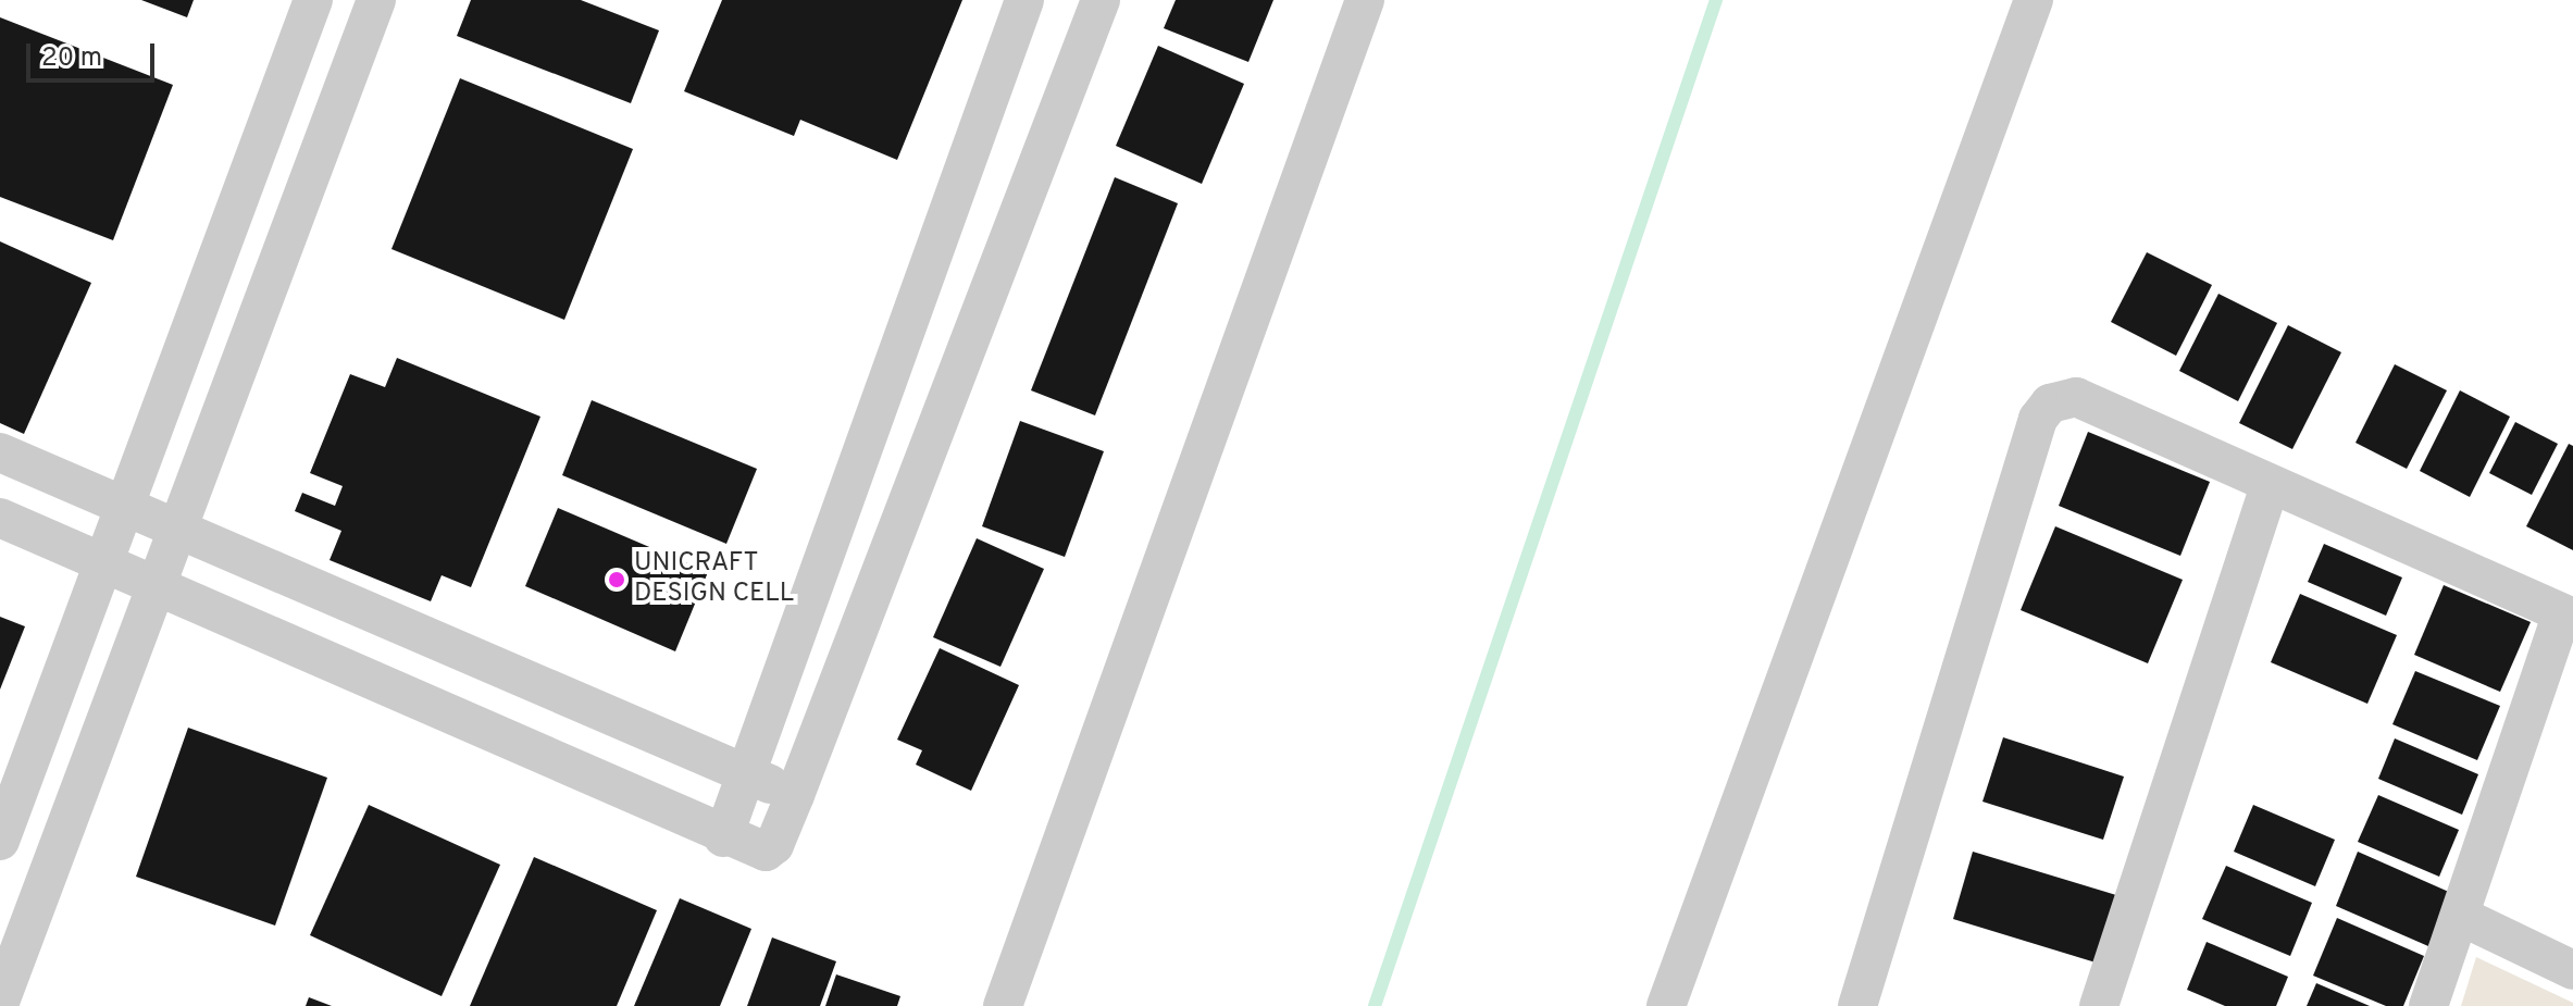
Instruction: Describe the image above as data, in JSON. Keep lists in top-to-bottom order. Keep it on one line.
{"places":["UNICRAFT DESIGN CELL"],"scale_bar":"20 m"}
